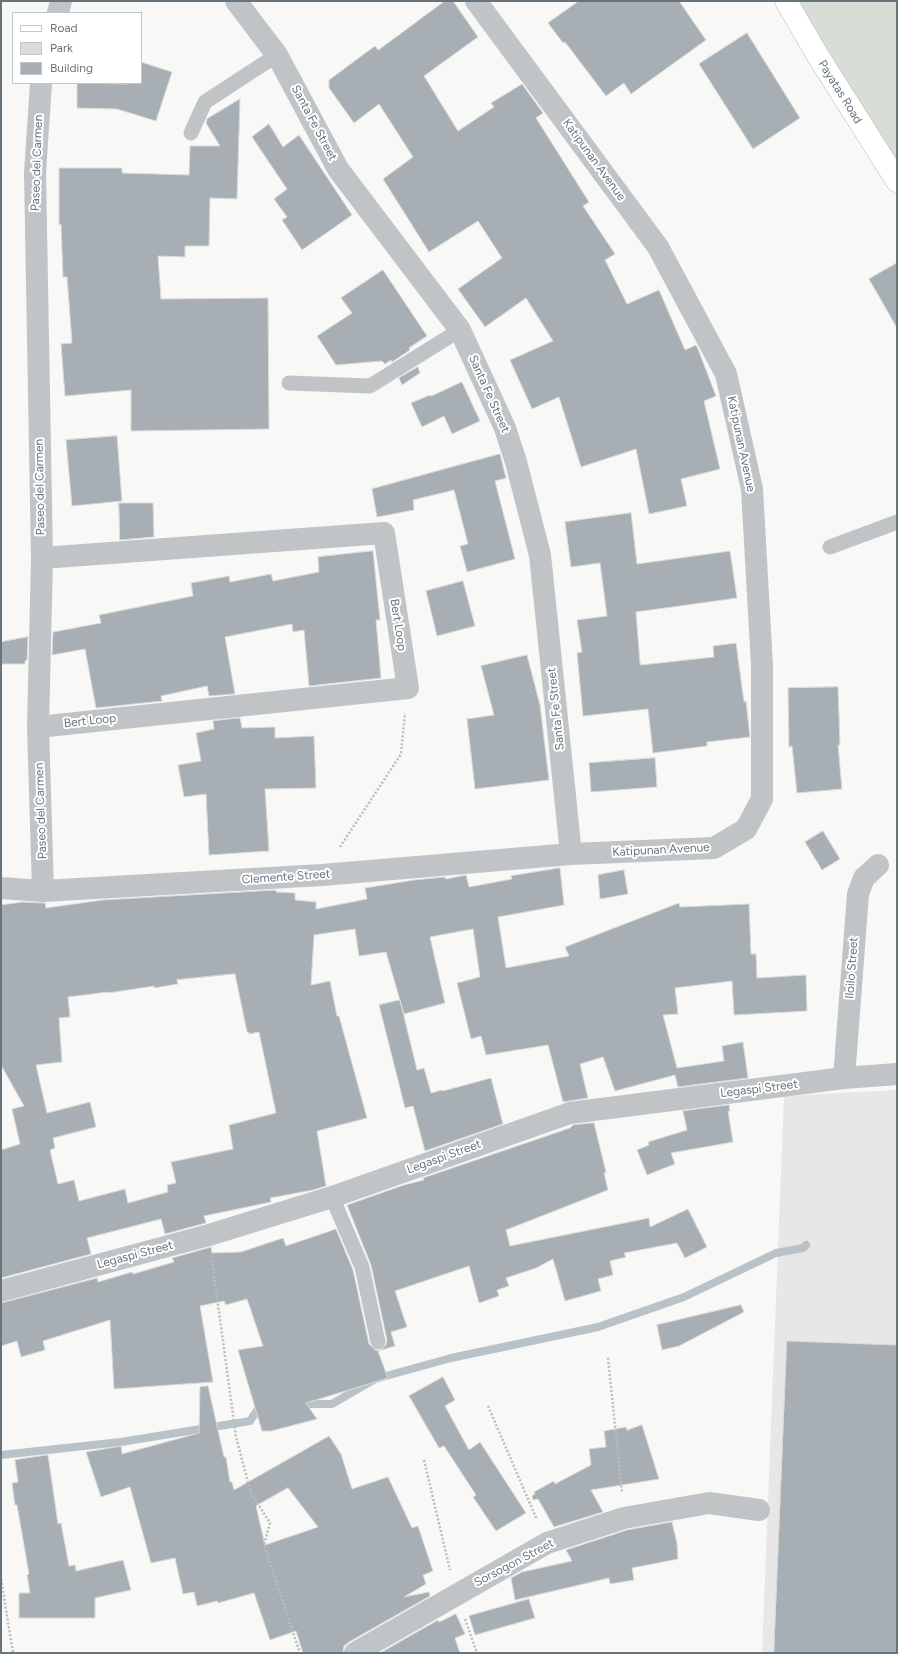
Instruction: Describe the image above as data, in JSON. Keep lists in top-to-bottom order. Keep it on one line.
{"streets":{"main road":["Payatas Road"],"street":["Santa Fe Street","Katipunan Avenue","Paseo del Carmen","Bert Loop","Clemente Street","Iloilo Street","Legaspi Street","Sorsogon Street"]},"crossings":[["Santa Fe Street","Katipunan Avenue"],["Santa Fe Street","Clemente Street"],["Katipunan Avenue","Clemente Street"],["Paseo del Carmen","Bert Loop"],["Paseo del Carmen","Clemente Street"],["Iloilo Street","Legaspi Street"]],"legend":["Road","Park","Building"]}
